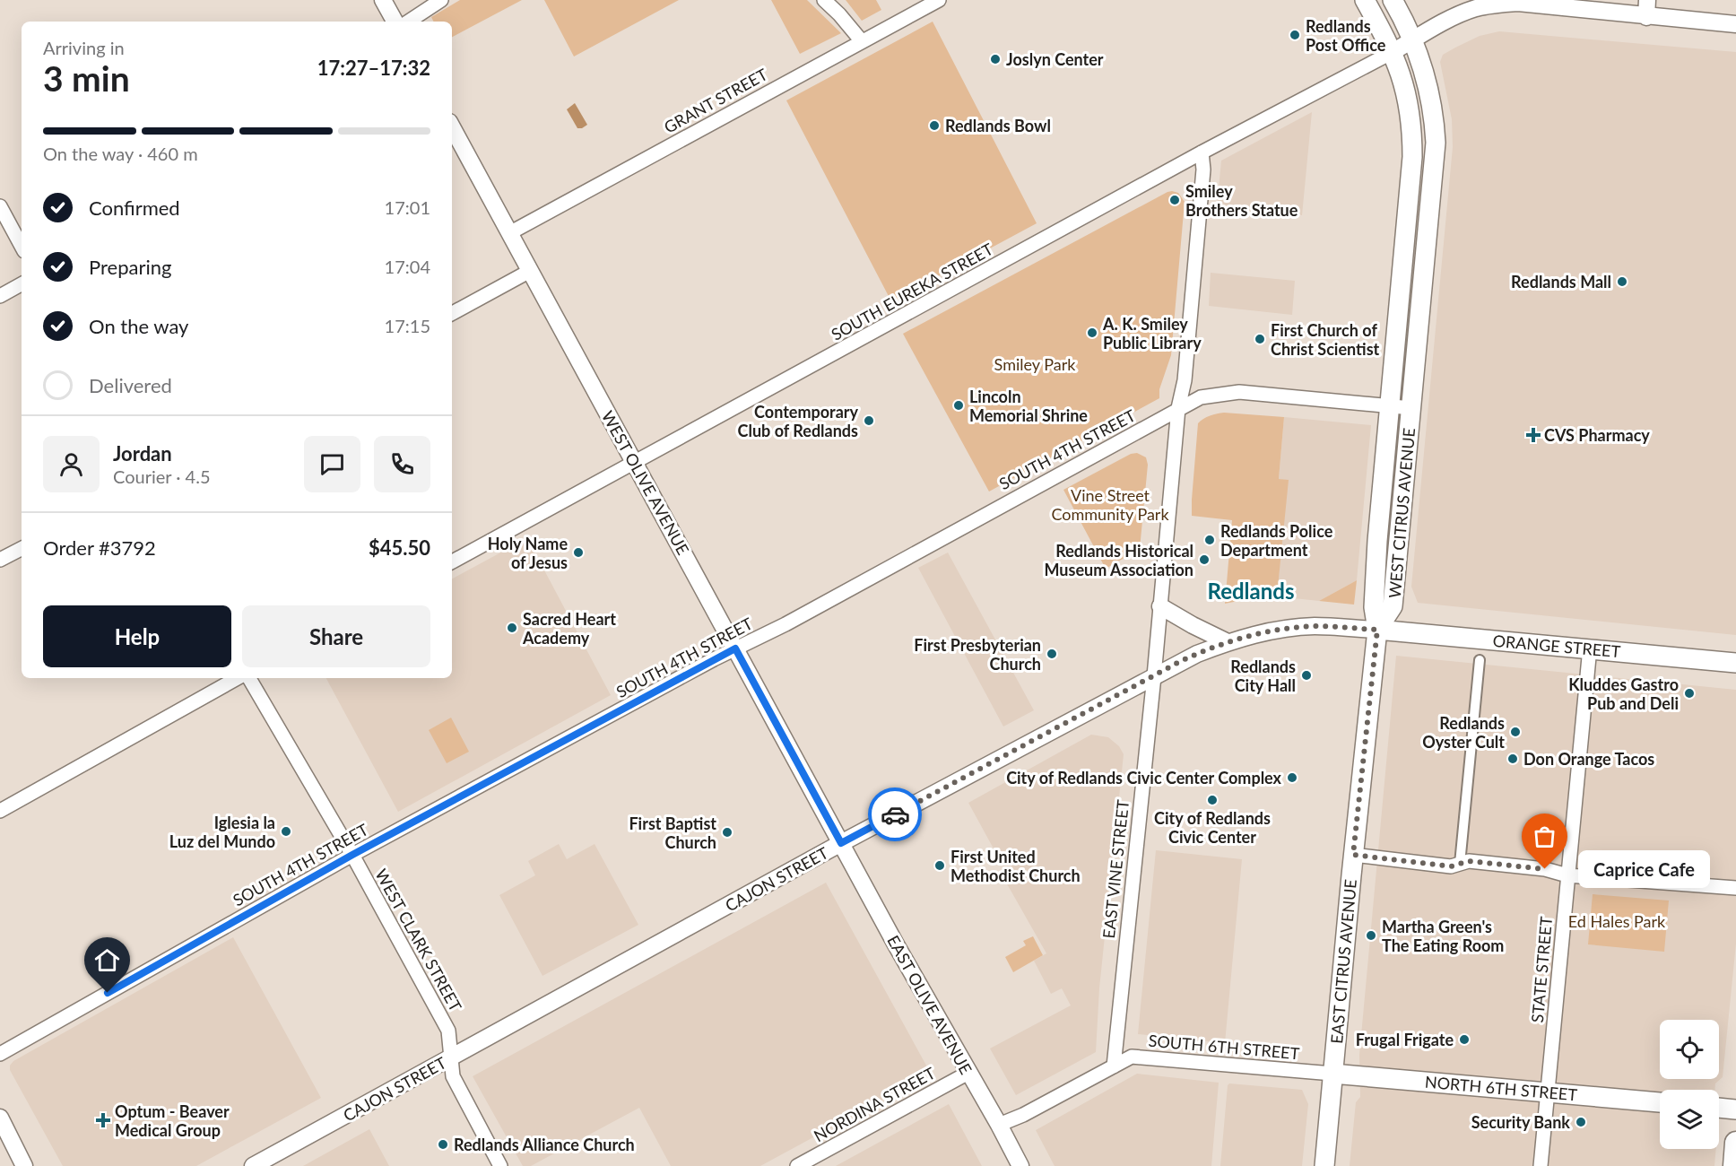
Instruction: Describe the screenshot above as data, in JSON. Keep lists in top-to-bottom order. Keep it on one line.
{"streets":{"main road":["WEST CITRUS AVENUE","ORANGE STREET","EAST CITRUS AVENUE","NORTH 6TH STREET"],"street":["GRANT STREET","SOUTH EUREKA STREET","SOUTH 4TH STREET","WEST OLIVE AVENUE","EAST VINE STREET","CAJON STREET","WEST CLARK STREET","STATE STREET","EAST OLIVE AVENUE","SOUTH 6TH STREET","NORDINA STREET"]},"crossings":[["GRANT STREET","WEST OLIVE AVENUE"],["SOUTH EUREKA STREET","WEST OLIVE AVENUE"],["SOUTH EUREKA STREET","WEST CITRUS AVENUE"],["SOUTH EUREKA STREET","EAST VINE STREET"],["SOUTH 4TH STREET","WEST OLIVE AVENUE"],["SOUTH 4TH STREET","WEST CITRUS AVENUE"],["SOUTH 4TH STREET","EAST VINE STREET"],["SOUTH 4TH STREET","WEST CLARK STREET"],["WEST OLIVE AVENUE","CAJON STREET"],["WEST OLIVE AVENUE","EAST OLIVE AVENUE"],["WEST CITRUS AVENUE","ORANGE STREET"],["WEST CITRUS AVENUE","CAJON STREET"],["WEST CITRUS AVENUE","EAST CITRUS AVENUE"],["ORANGE STREET","CAJON STREET"],["ORANGE STREET","EAST CITRUS AVENUE"],["ORANGE STREET","STATE STREET"],["EAST VINE STREET","CAJON STREET"],["EAST VINE STREET","SOUTH 6TH STREET"],["CAJON STREET","WEST CLARK STREET"],["CAJON STREET","EAST CITRUS AVENUE"],["CAJON STREET","EAST OLIVE AVENUE"],["EAST CITRUS AVENUE","SOUTH 6TH STREET"],["EAST CITRUS AVENUE","NORTH 6TH STREET"],["STATE STREET","NORTH 6TH STREET"],["EAST OLIVE AVENUE","SOUTH 6TH STREET"],["EAST OLIVE AVENUE","NORDINA STREET"],["SOUTH 6TH STREET","NORTH 6TH STREET"]],"districts":["Redlands"],"parks":["Smiley Park","Vine Street Community Park","Ed Hales Park"],"places":{"other":["Redlands Post Office","Joslyn Center","Redlands Bowl","Smiley Brothers Statue","Redlands Mall","A. K. Smiley Public Library","First Church of Christ Scientist","Lincoln Memorial Shrine","Contemporary Club of Redlands","Redlands Police Department","Holy Name of Jesus","Redlands Historical Museum Association","Sacred Heart Academy","First Presbyterian Church","Redlands City Hall","Kluddes Gastro Pub and Deli","Redlands Oyster Cult","Don Orange Tacos","City of Redlands Civic Center Complex","City of Redlands Civic Center","Iglesia la Luz del Mundo","First Baptist Church","First United Methodist Church","Caprice Cafe","Martha Green's The Eating Room","Frugal Frigate","Security Bank","Redlands Alliance Church"],"health":["CVS Pharmacy","Optum - Beaver Medical Group"]},"page":{"heading":["3 min","Arriving in","17:27–17:32"],"panel":["Jordan","Courier · 4.5","Order #3792","$45.50"],"bar":"On the way · 460 m","list":[["Confirmed","17:01"],["Preparing","17:04"],["On the way","17:15"],"Delivered"],"buttons":["Help","Share"],"bubble":"Caprice Cafe"}}
